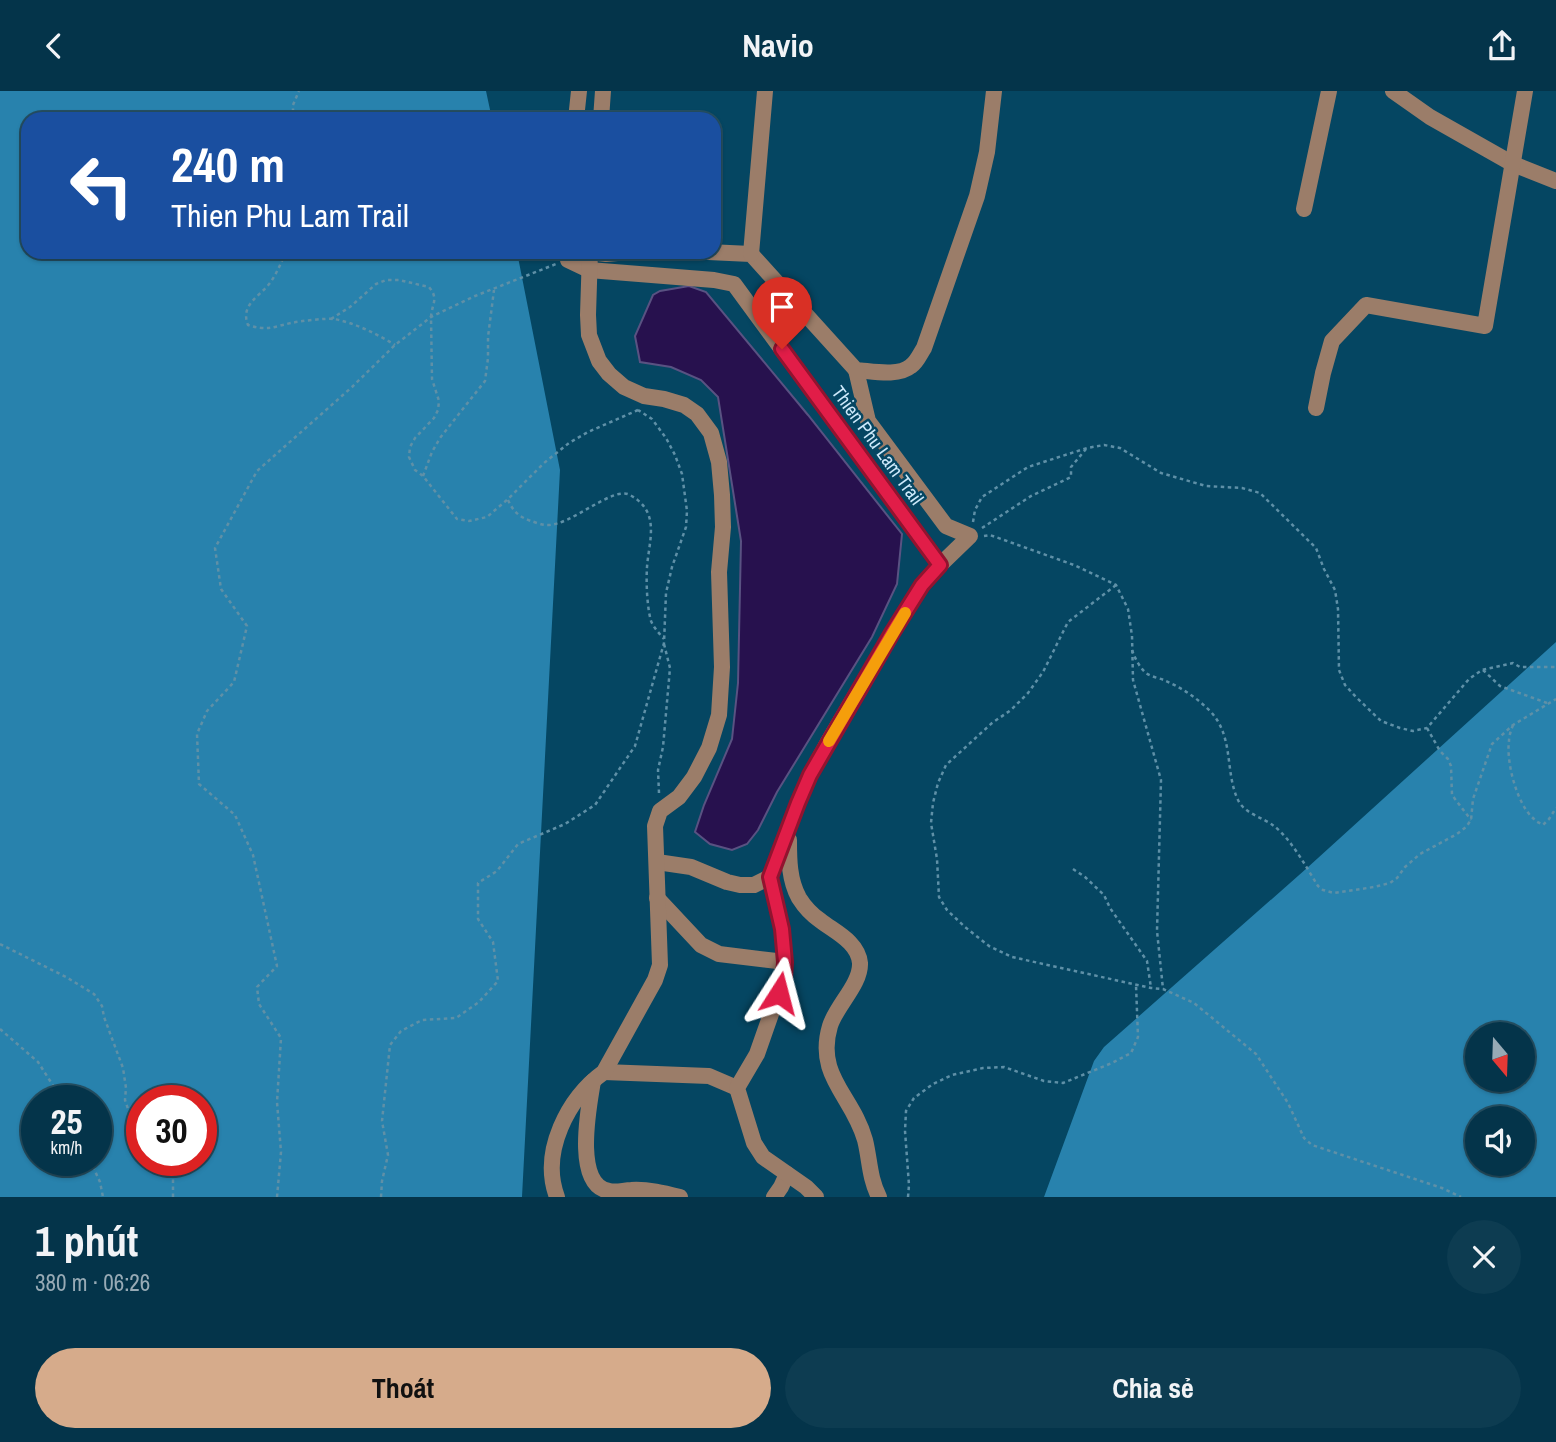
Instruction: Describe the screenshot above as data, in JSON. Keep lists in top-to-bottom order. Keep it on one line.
{"streets":{"street":["Thien Phu Lam Trail"]},"north":"bottom","page":{"header":"Navio","turn":["240 m","Thien Phu Lam Trail"],"speed":"25 km/h","limit":"30","heading":["1 phút","380 m · 06:26"],"buttons":["Thoát","Chia sẻ"]}}
